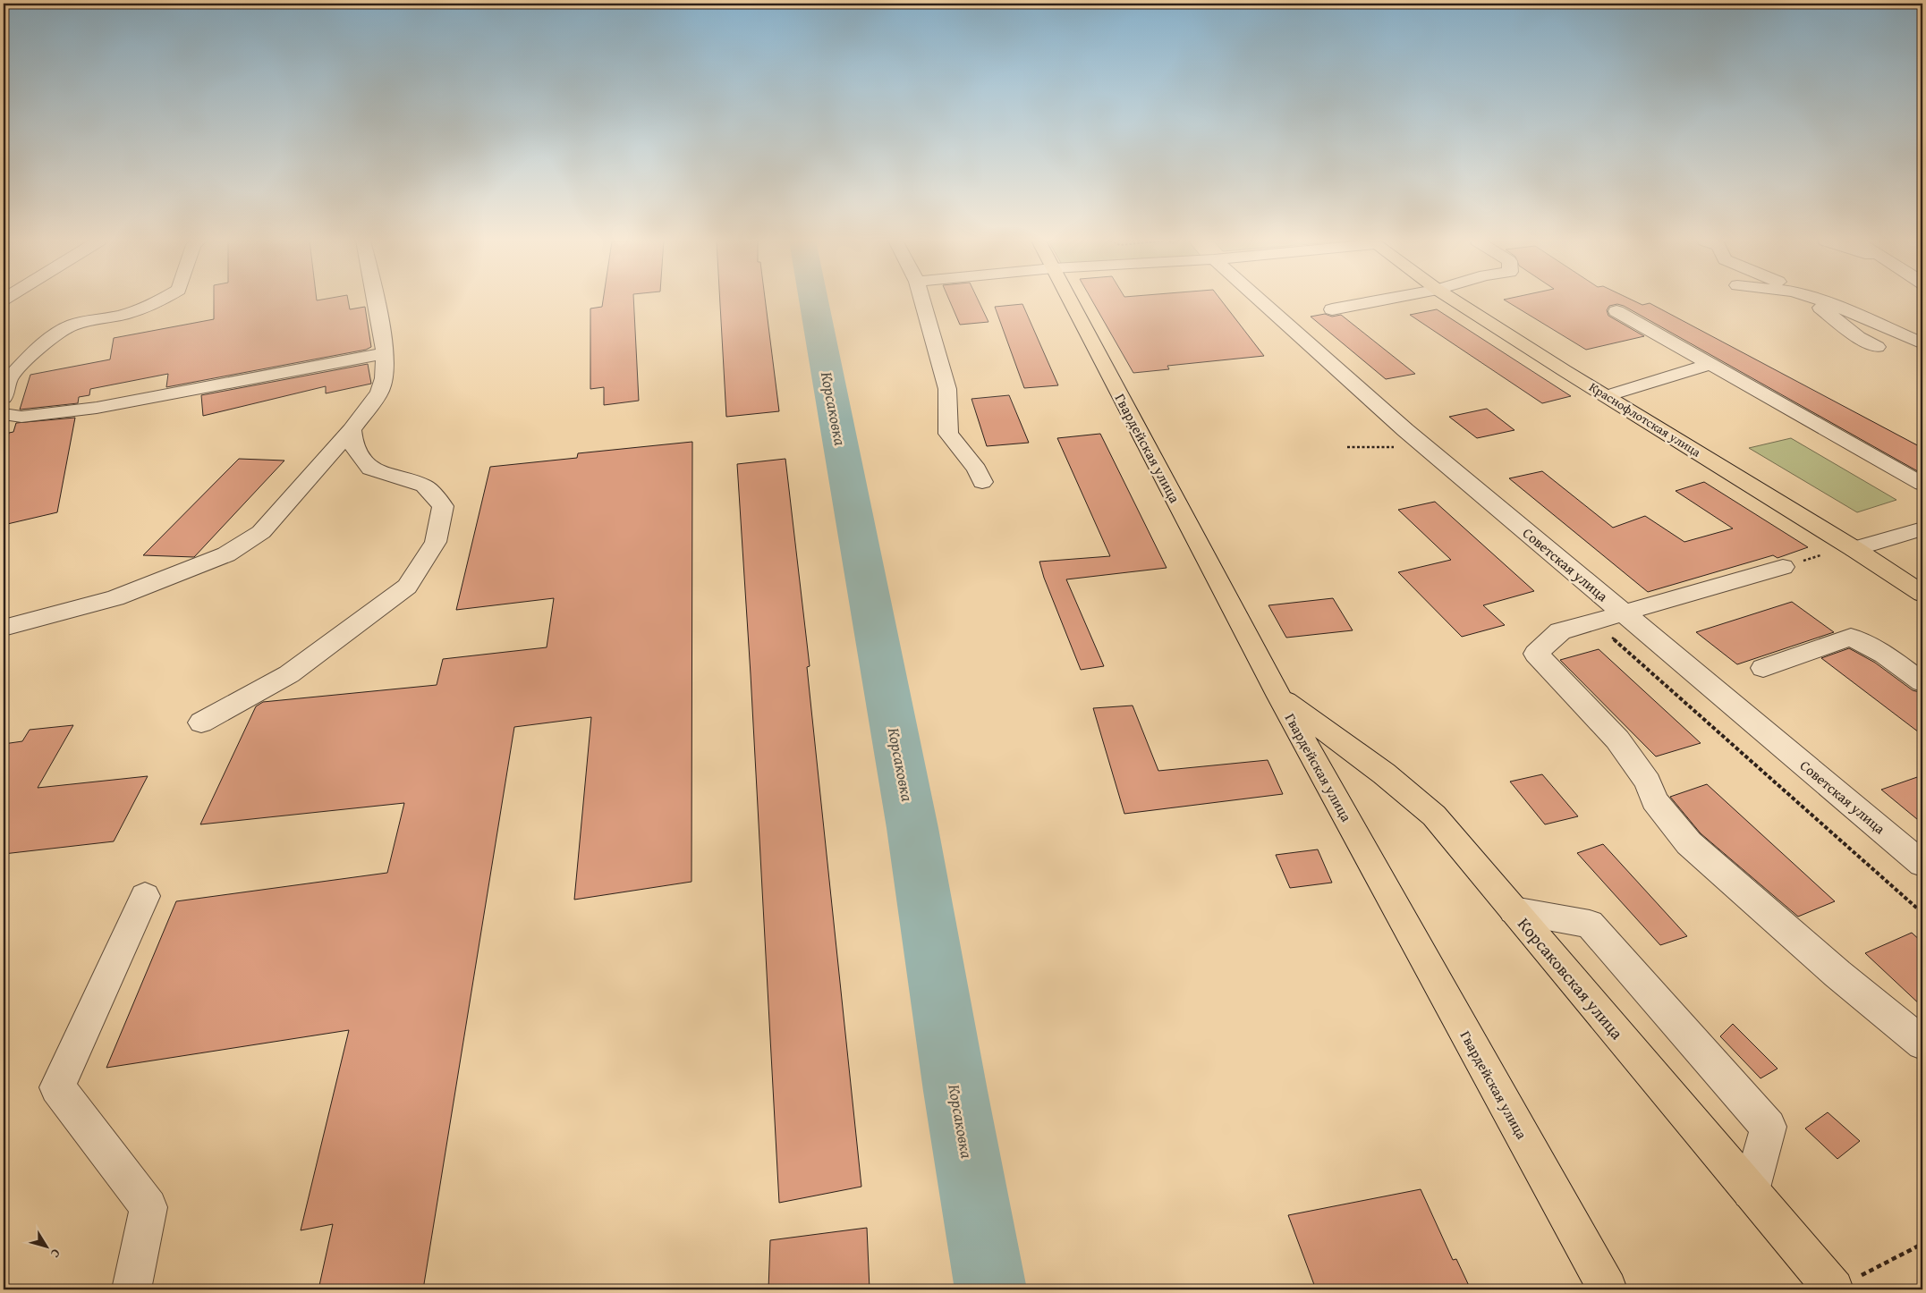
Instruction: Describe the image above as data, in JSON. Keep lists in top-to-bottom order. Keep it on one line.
{"streets":{"main road":["Краснофлотская улица","Гвардейская улица","Корсаковская улица"],"street":["Советская улица"]},"crossings":[["Гвардейская улица","Корсаковская улица"]],"water":["Корсаковка"],"north":"bottom right"}
